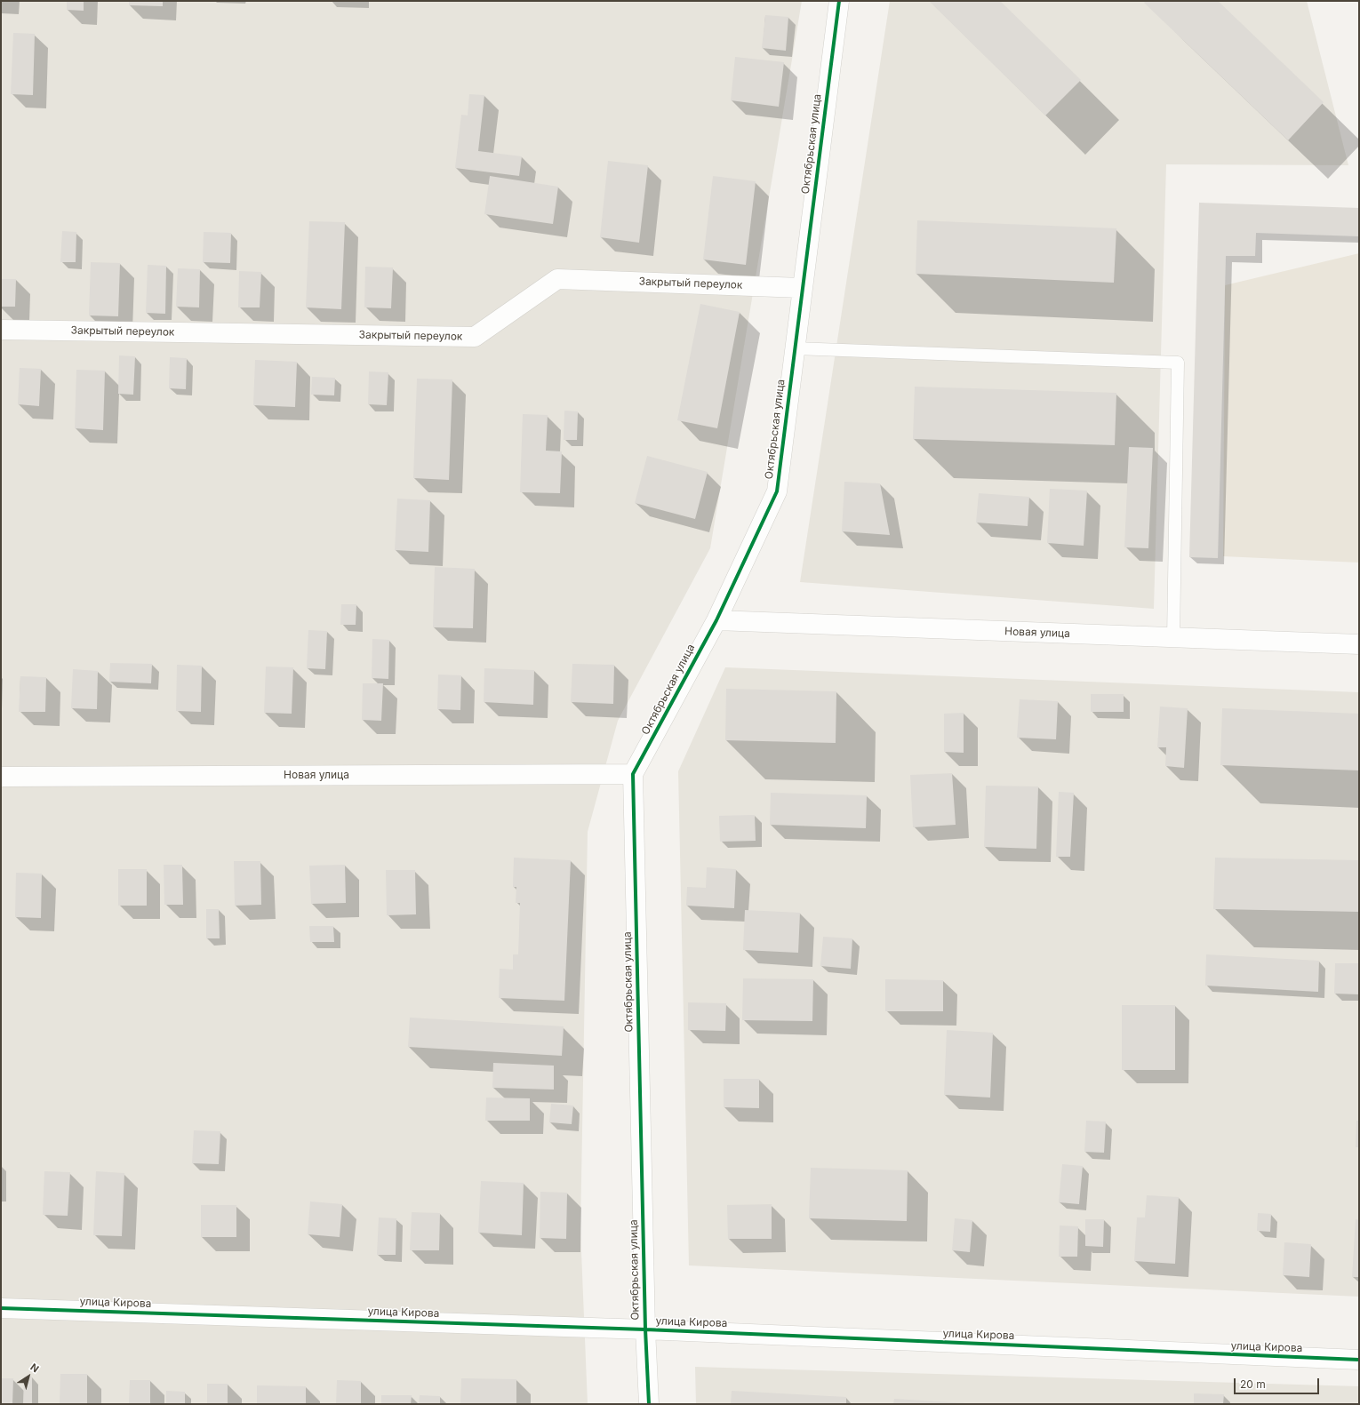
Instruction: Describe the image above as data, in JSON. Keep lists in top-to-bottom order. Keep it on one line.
{"streets":{"street":["Октябрьская улица","Закрытый переулок","Новая улица","улица Кирова"]},"crossings":[["Октябрьская улица","Закрытый переулок"],["Октябрьская улица","Новая улица"],["Октябрьская улица","улица Кирова"]],"scale_bar":"20 m","north":"top right"}
